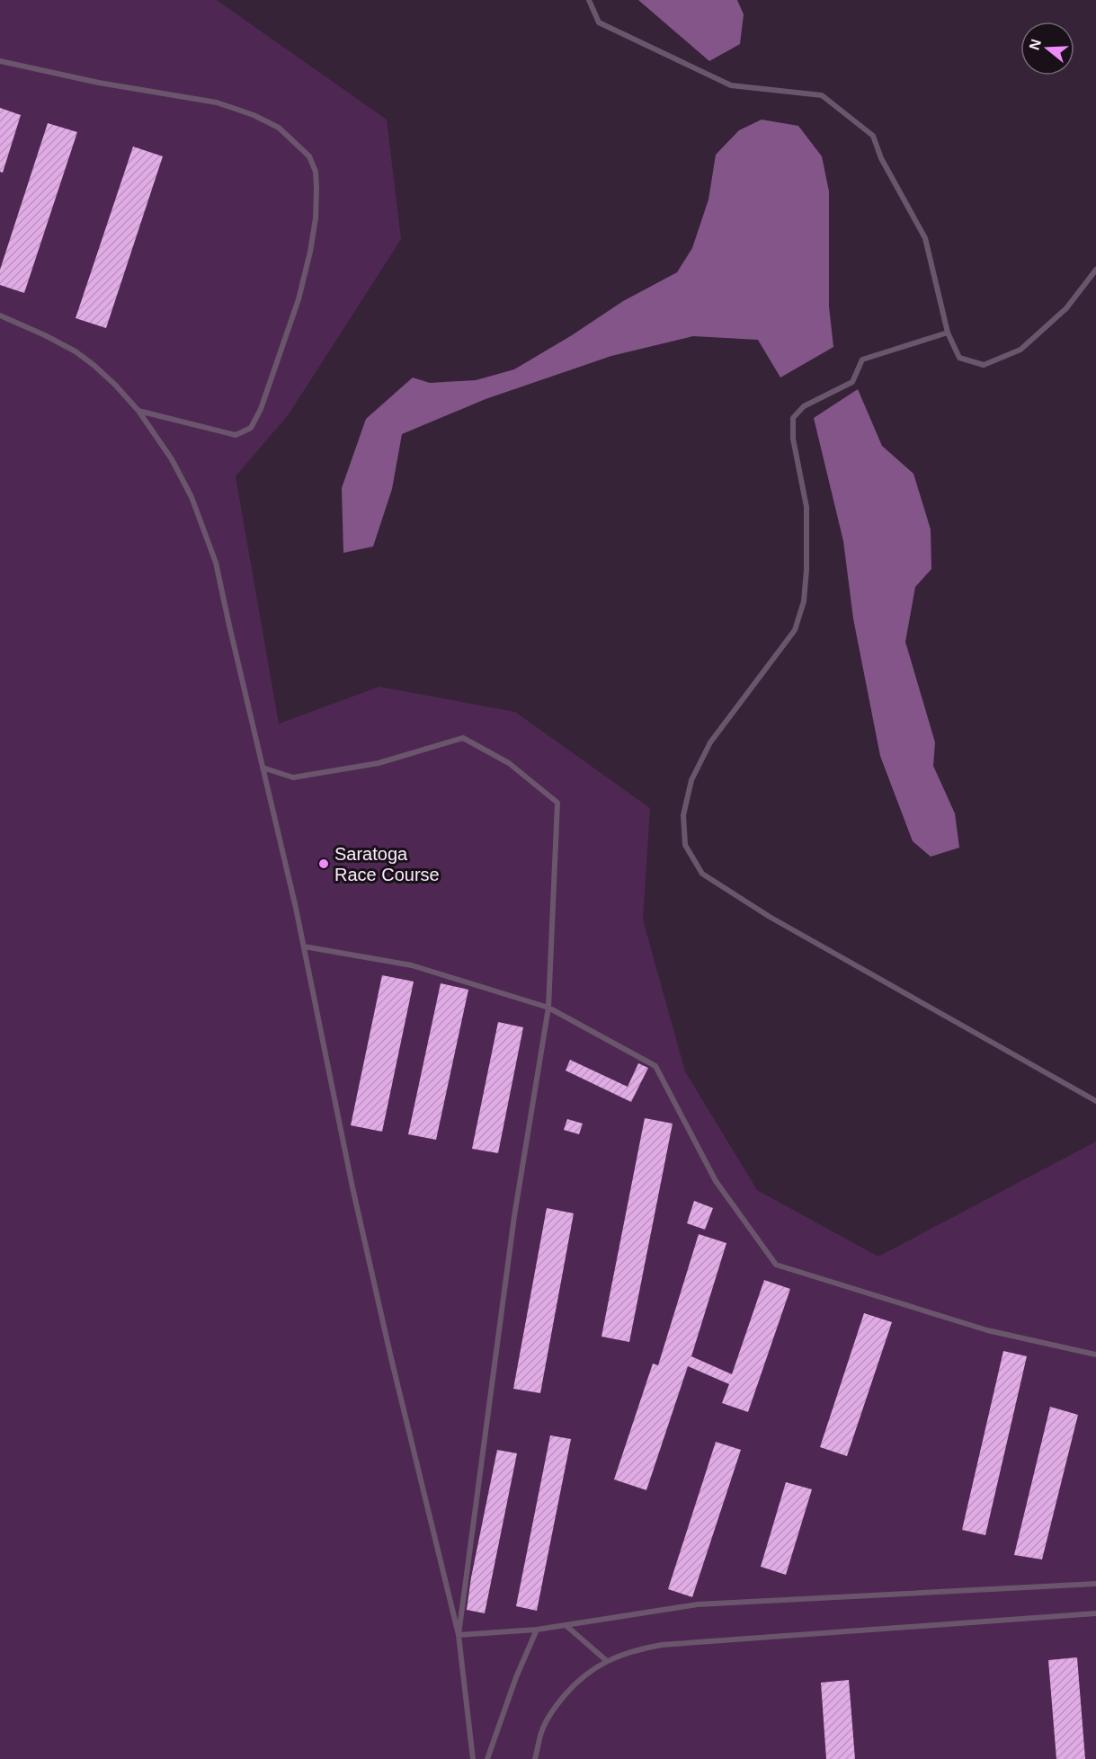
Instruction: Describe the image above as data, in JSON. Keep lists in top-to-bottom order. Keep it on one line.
{"places":["Saratoga Race Course"],"north":"left"}
